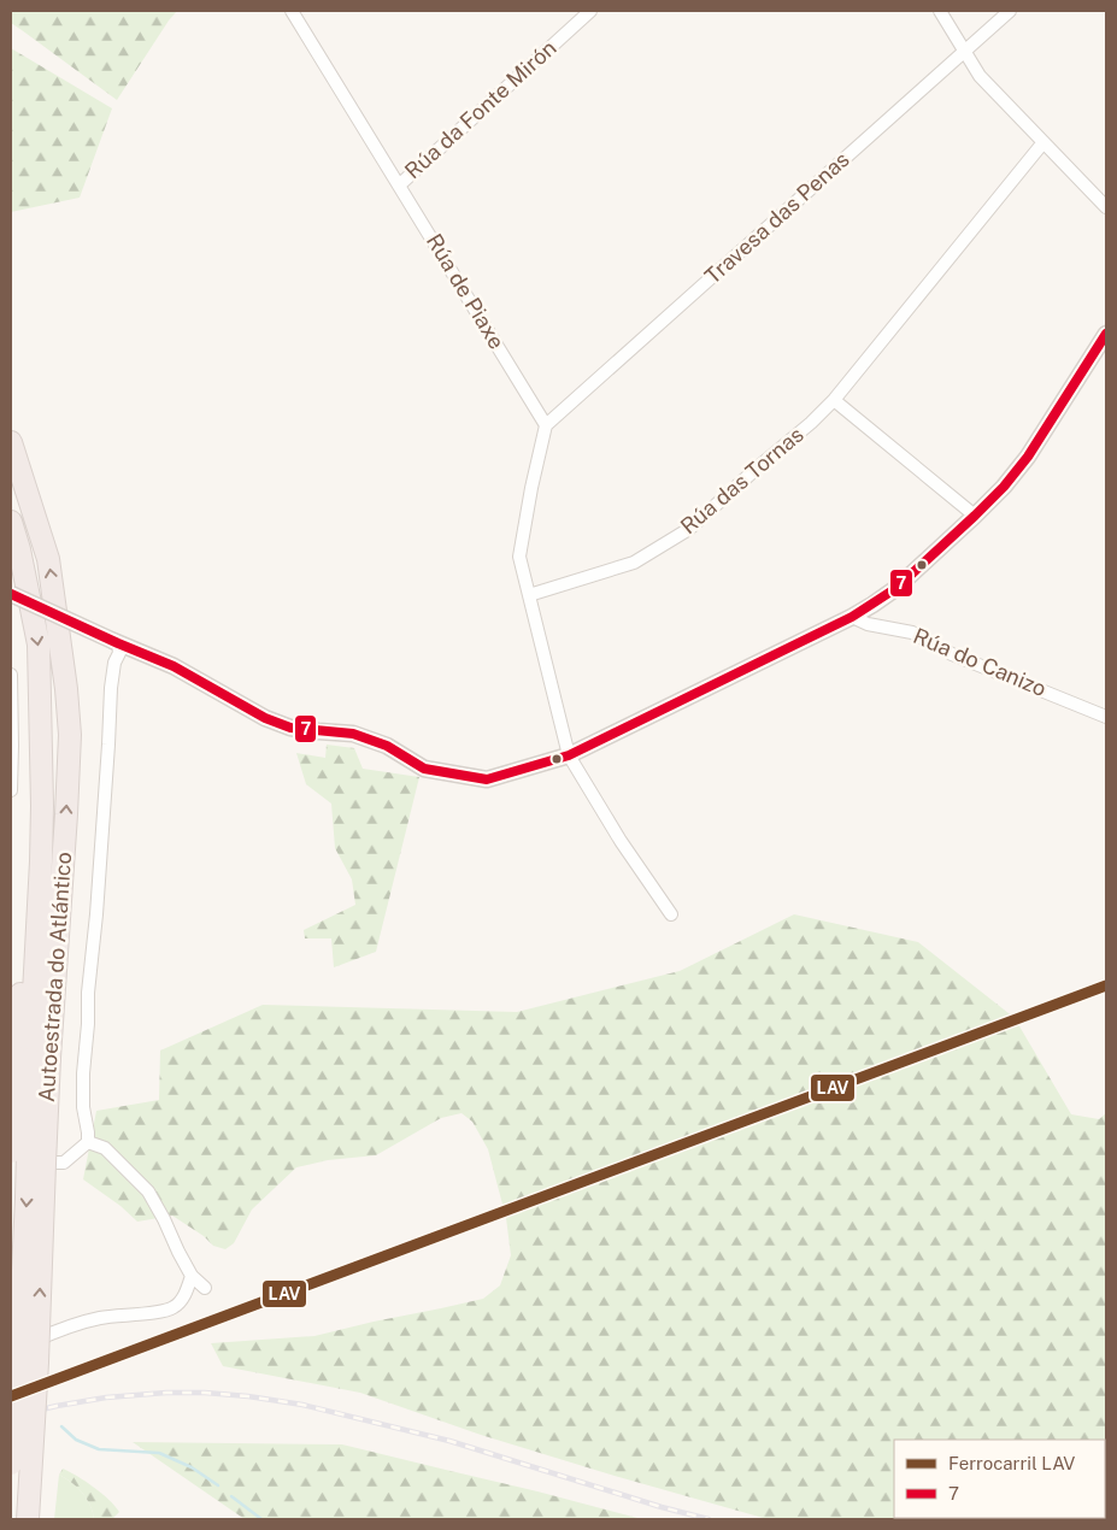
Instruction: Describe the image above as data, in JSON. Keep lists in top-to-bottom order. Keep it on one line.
{"streets":{"highway":["Autoestrada do Atlántico"],"street":["Rúa da Fonte Mirón","Travesa das Penas","Rúa de Piaxe","Rúa das Tornas","Rúa do Canizo"]},"crossings":[["Rúa da Fonte Mirón","Rúa de Piaxe"],["Travesa das Penas","Rúa de Piaxe"]],"lines":["transit line 7","rail line LAV"],"legend":["Ferrocarril LAV","7"]}
